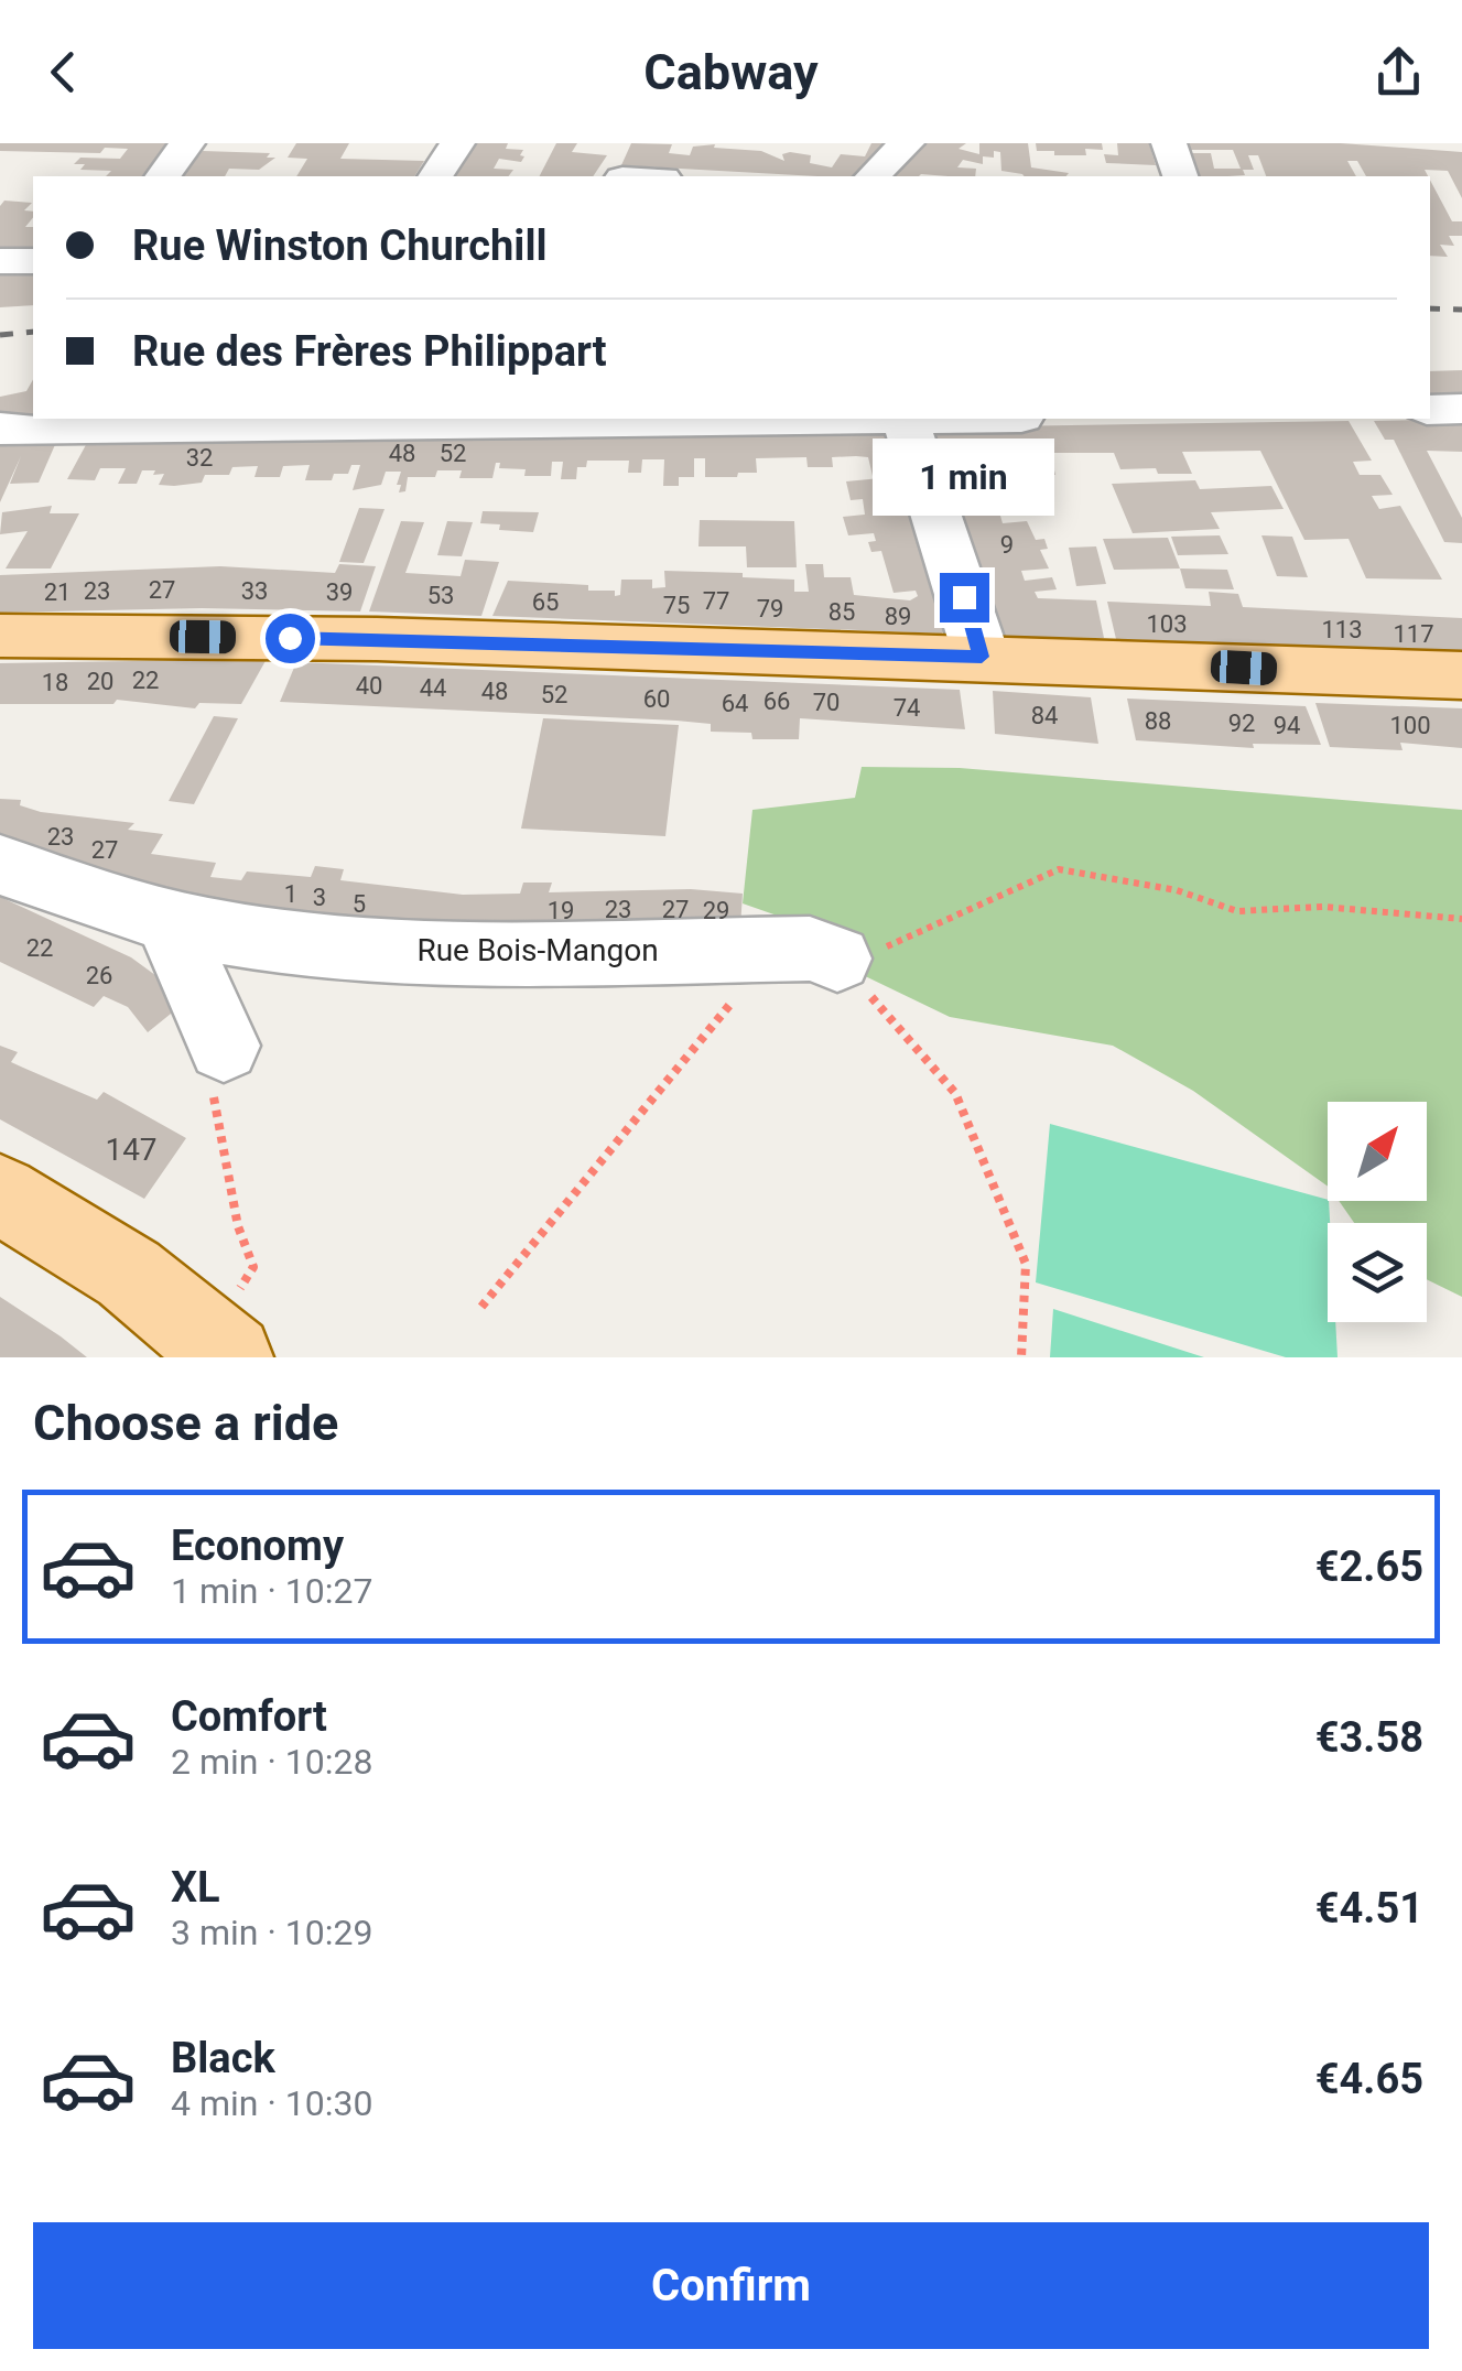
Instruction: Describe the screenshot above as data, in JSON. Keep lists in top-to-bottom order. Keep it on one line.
{"streets":{"street":["Rue Bois-Mangon"]},"house_numbers":["48","52","32","9","27","23","33","21","39","53","77","65","75","79","85","89","103","113","117","22","20","18","40","44","48","52","60","66","70","64","74","84","88","92","94","100","23","27","1","3","5","23","27","19","29","22","26","147"],"north":"top right","page":{"header":"Cabway","banner":["Rue Winston Churchill","Rue des Frères Philippart"],"bubble":"1 min","heading":"Choose a ride","list":[{"name":"Economy","note":"1 min · 10:27","value":"€2.65"},{"name":"Comfort","note":"2 min · 10:28","value":"€3.58"},{"name":"XL","note":"3 min · 10:29","value":"€4.51"},{"name":"Black","note":"4 min · 10:30","value":"€4.65"}],"buttons":"Confirm"}}
